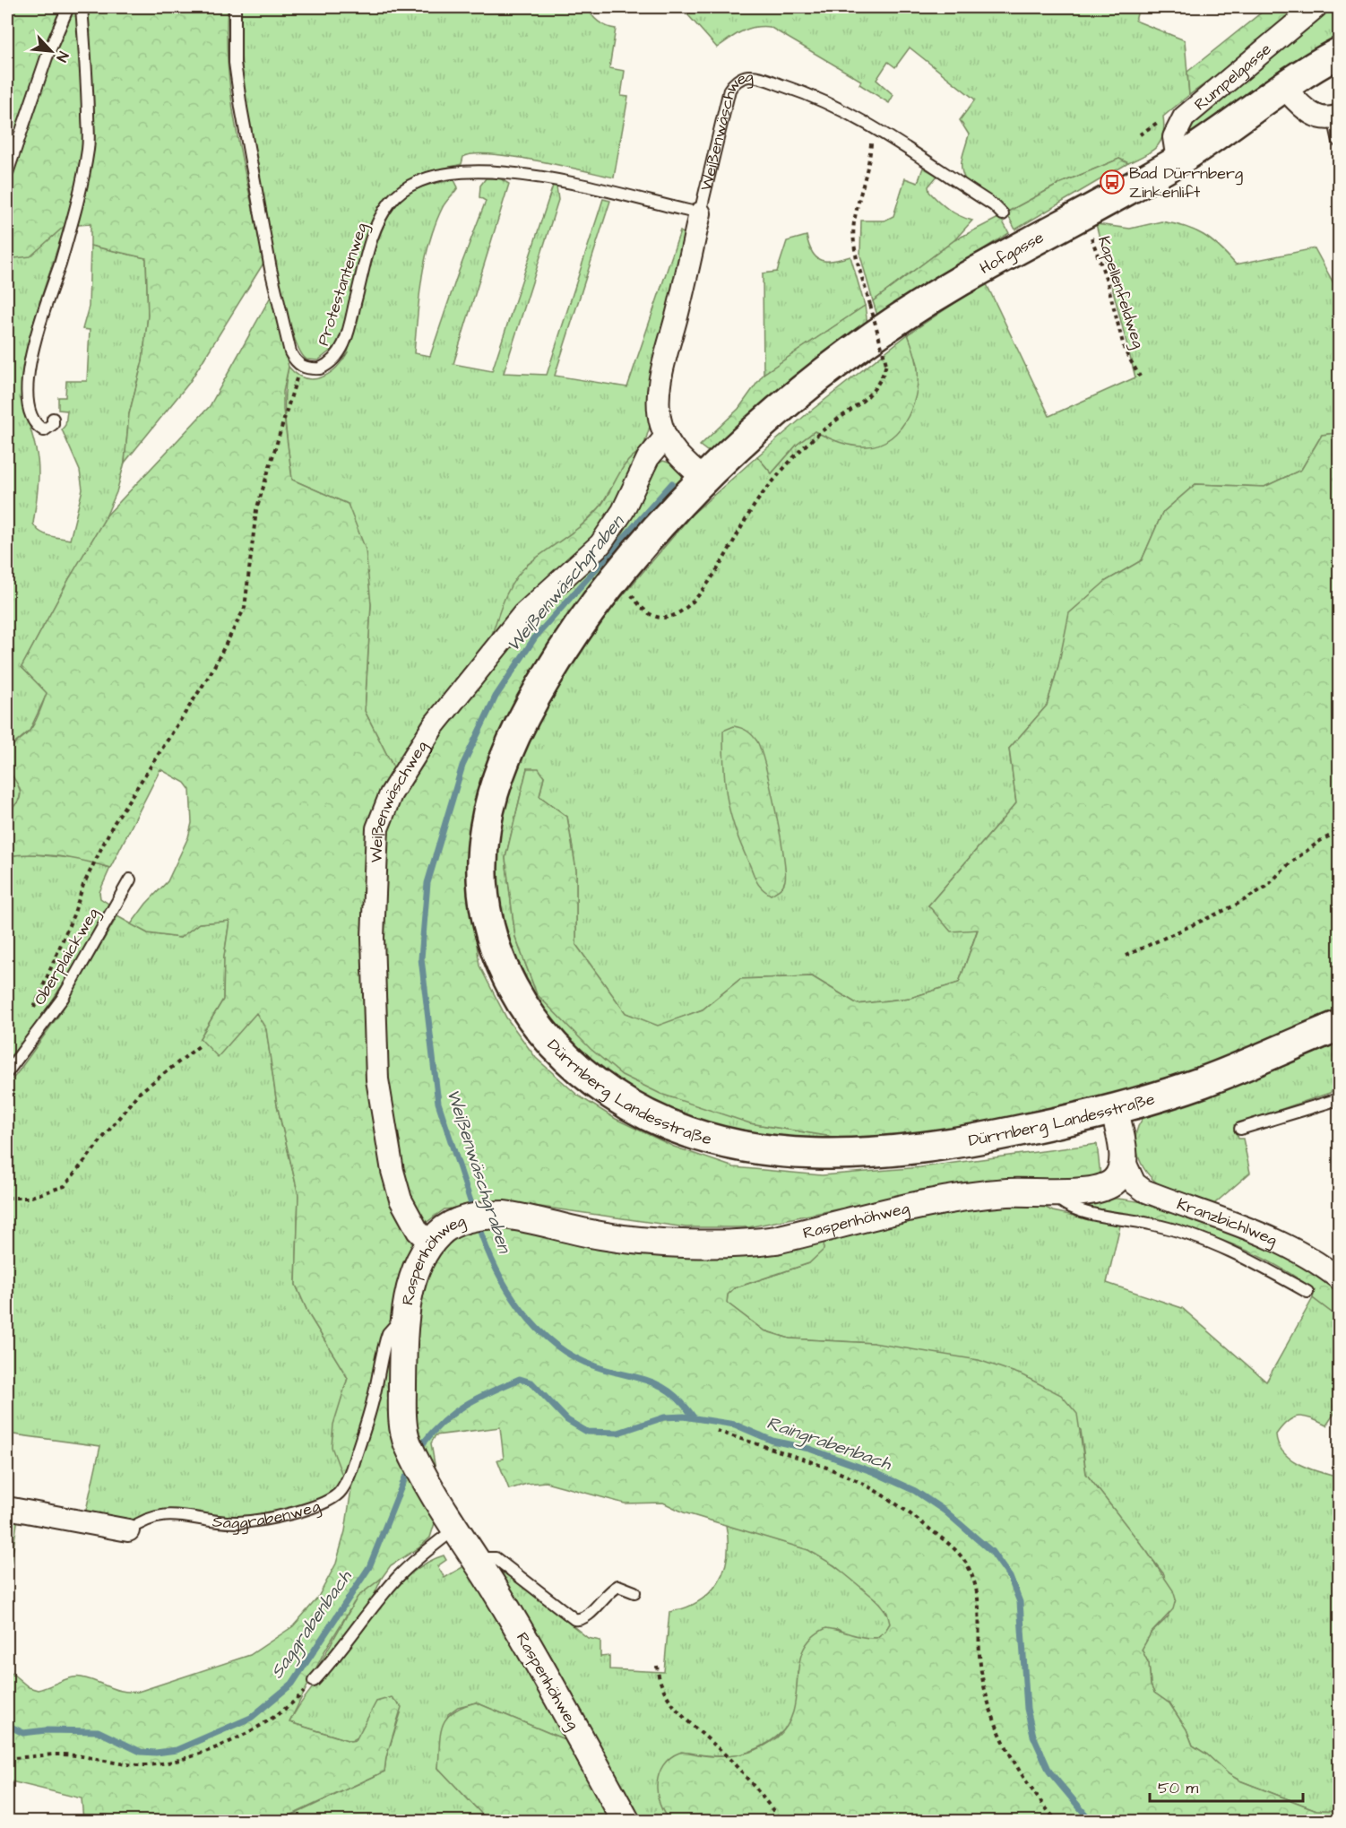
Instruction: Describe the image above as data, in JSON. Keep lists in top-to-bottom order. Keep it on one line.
{"streets":{"main road":["Hofgasse","Dürrnberg Landesstraße"],"street":["Rumpelgasse","Weißenwäschweg","Raspenhöhweg","Kranzbichlweg","Saggrabenweg"],"lane":["Protestantenweg","Oberplaickweg"],"path":["Kapellenfeldweg"]},"crossings":[["Rumpelgasse","Hofgasse"],["Weißenwäschweg","Hofgasse"],["Weißenwäschweg","Protestantenweg"],["Weißenwäschweg","Dürrnberg Landesstraße"],["Weißenwäschweg","Raspenhöhweg"],["Hofgasse","Kapellenfeldweg"],["Hofgasse","Dürrnberg Landesstraße"],["Raspenhöhweg","Saggrabenweg"]],"water":["Weißenwäschgraben","Raingrabenbach","Saggrabenbach"],"places":{"bus stop":["Bad Dürrnberg Zinkenlift"]},"scale_bar":"50 m","north":"bottom right"}
